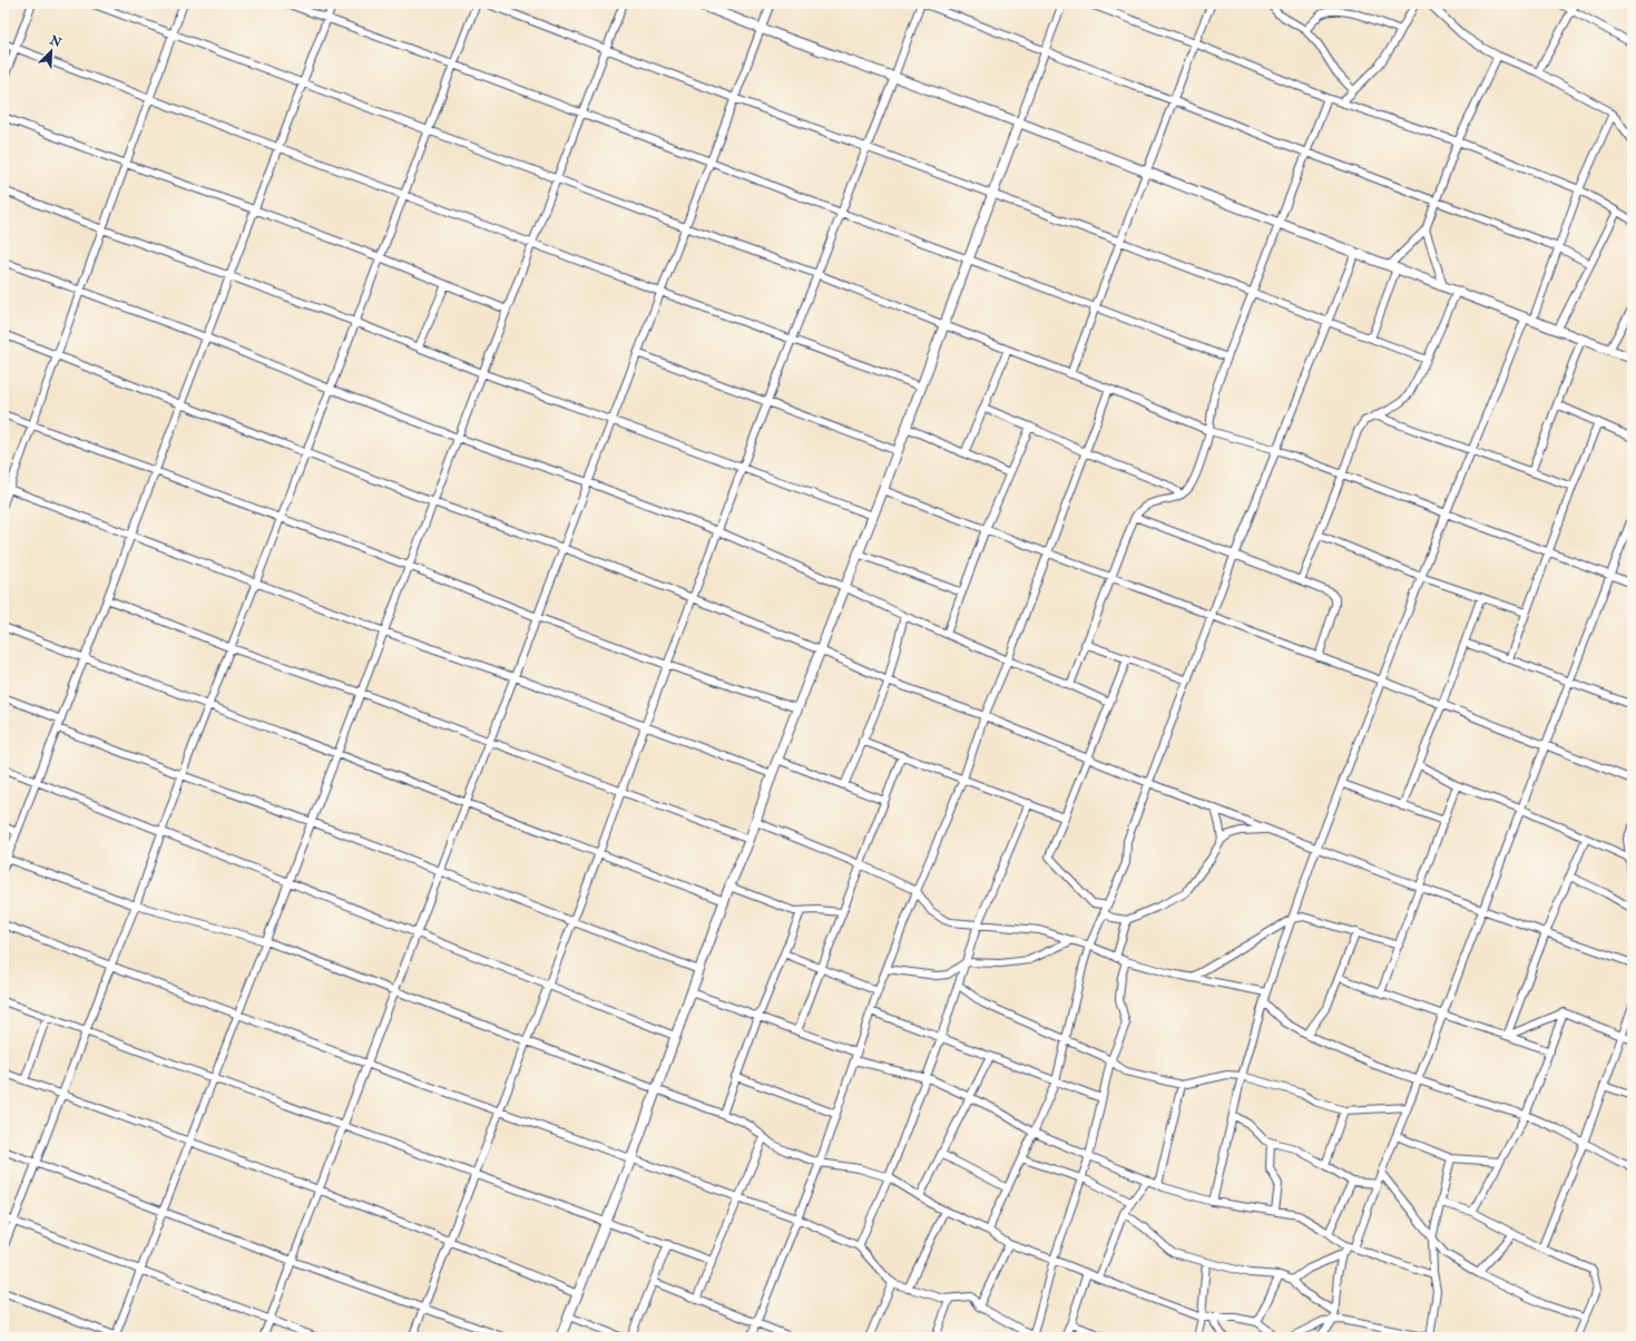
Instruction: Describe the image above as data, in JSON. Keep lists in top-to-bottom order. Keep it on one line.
{"north":"top right"}
